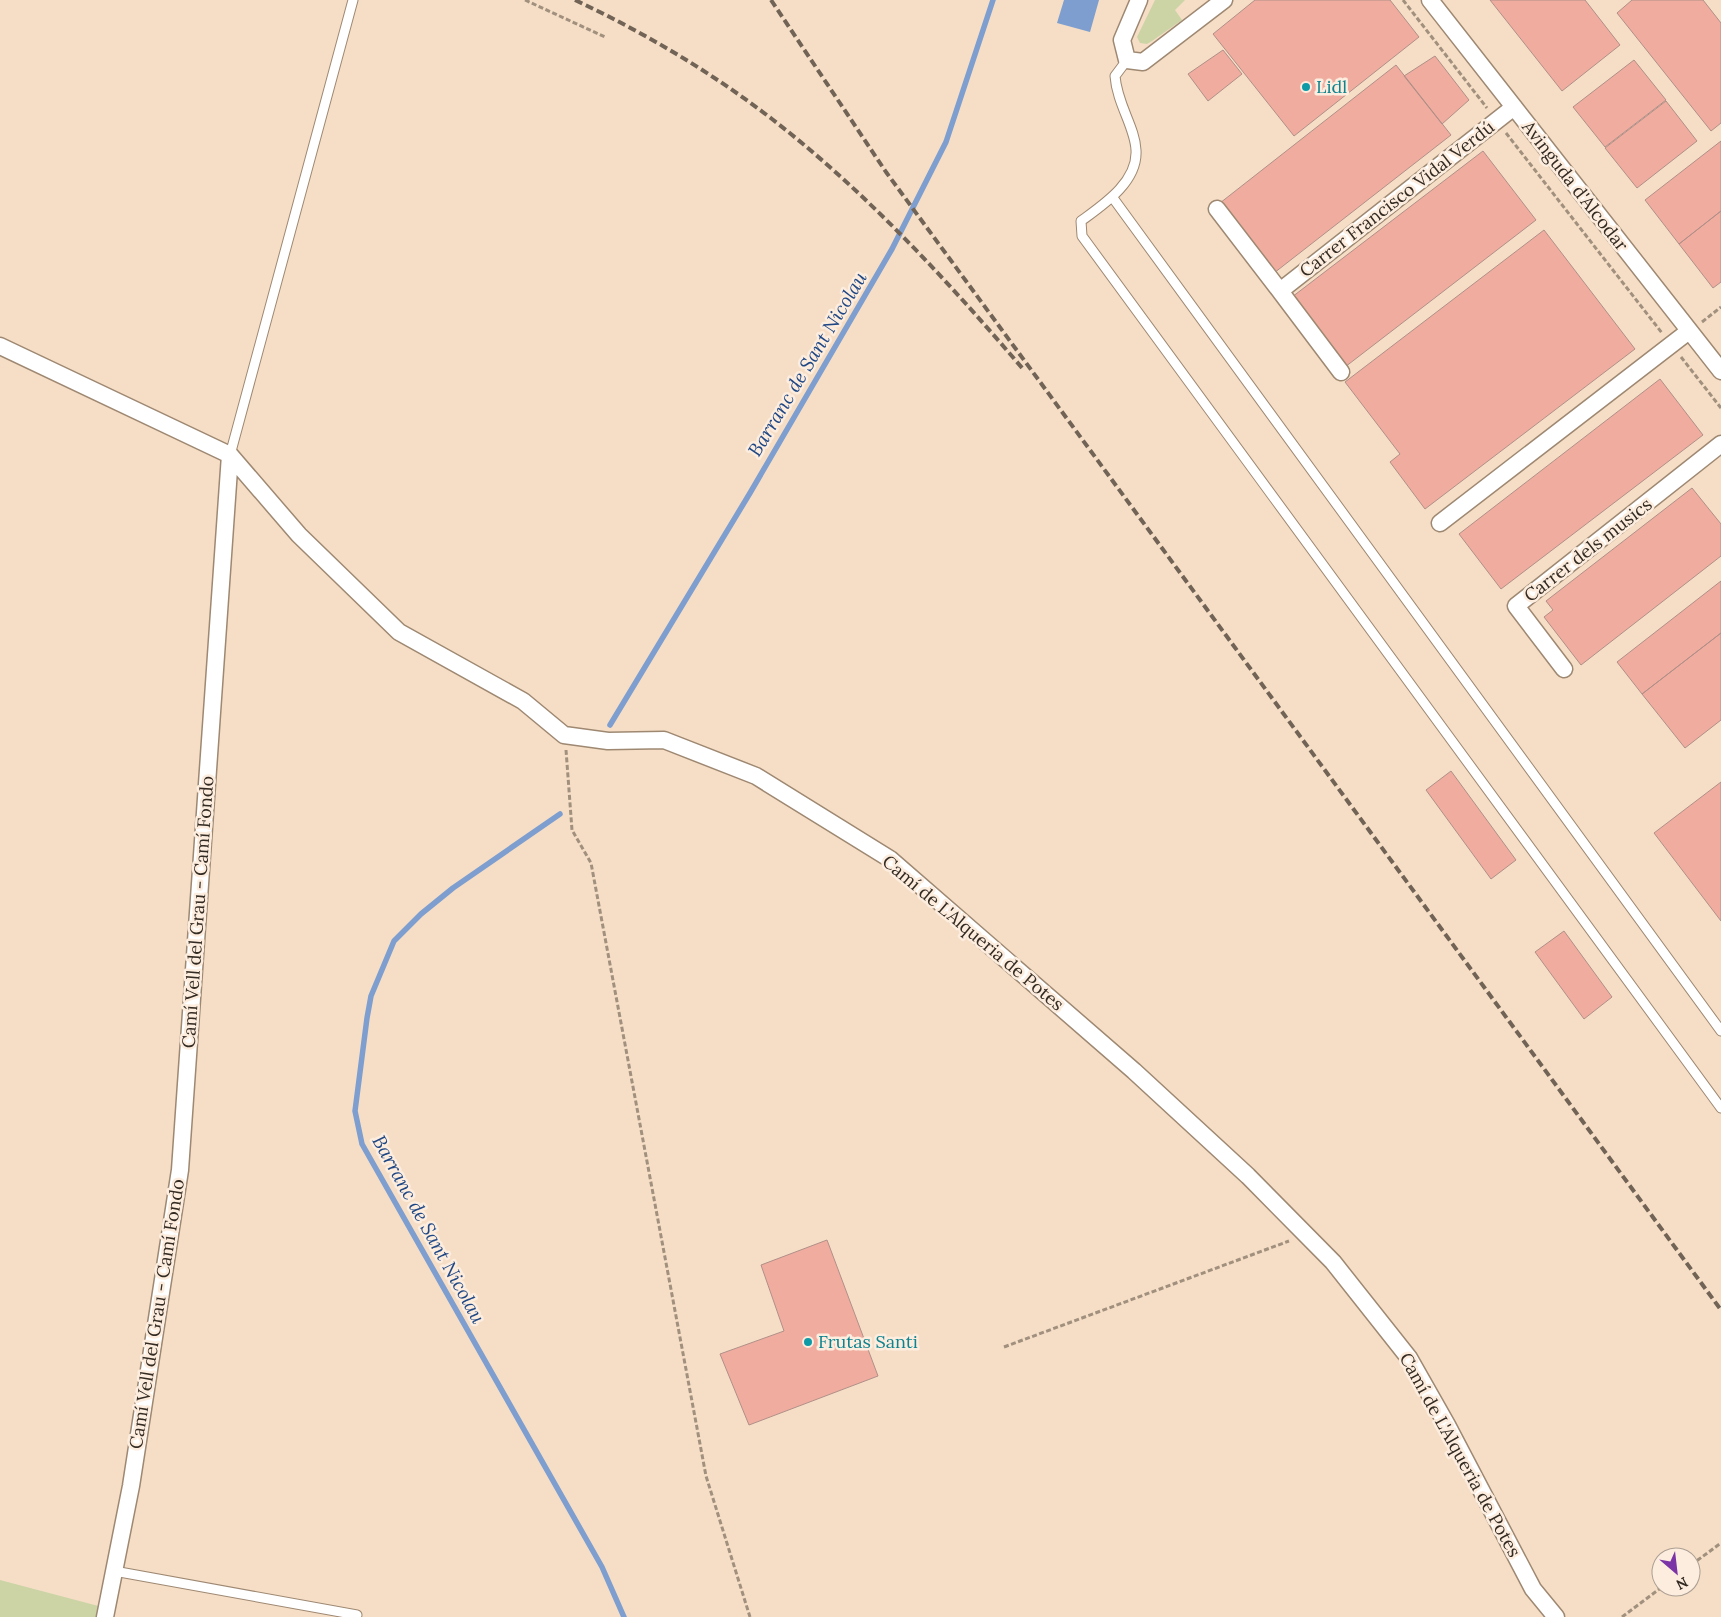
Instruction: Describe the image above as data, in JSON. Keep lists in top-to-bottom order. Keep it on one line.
{"streets":{"street":["Avinguda d'Alcodar","Carrer Francisco Vidal Verdú","Carrer dels musics","Camí Vell del Grau - Camí Fondo","Camí de L'Alqueria de Potes"]},"crossings":[["Avinguda d'Alcodar","Carrer Francisco Vidal Verdú"]],"water":["Barranc de Sant Nicolau"],"places":["Lidl","Frutas Santi"],"north":"bottom right"}
